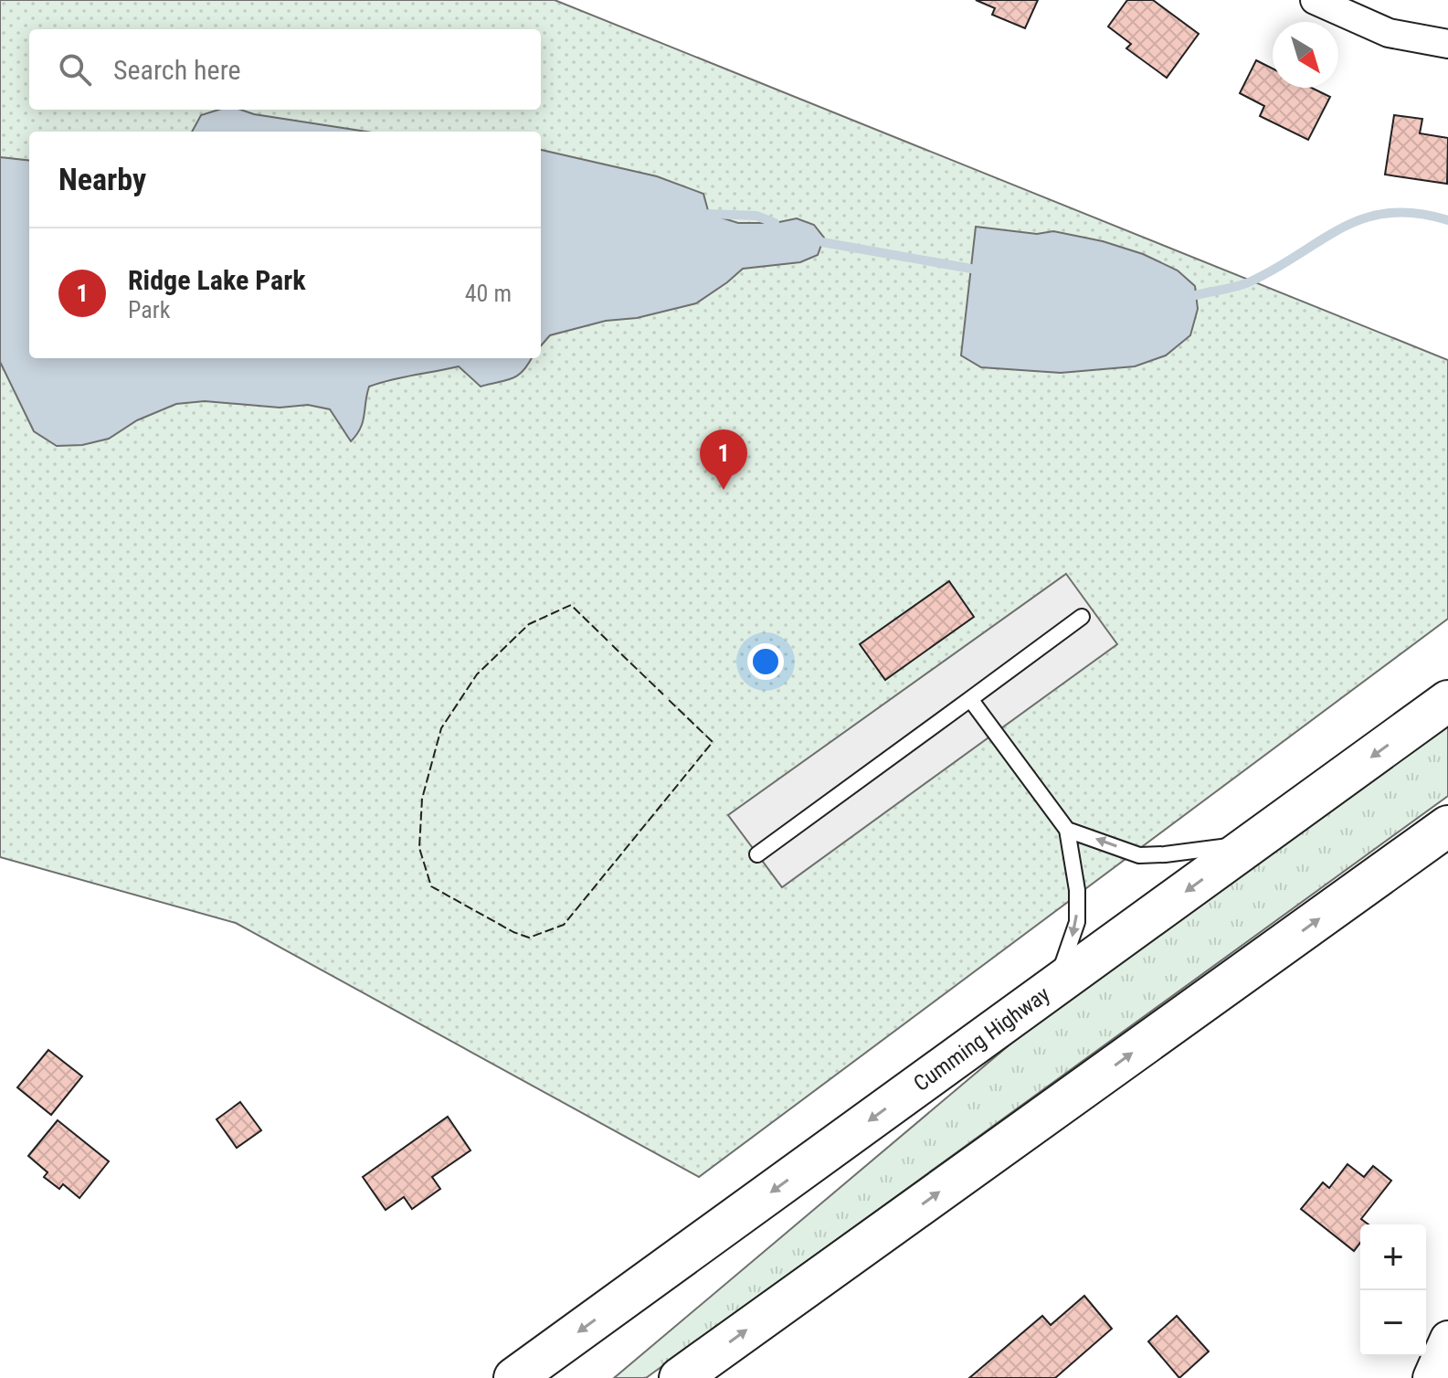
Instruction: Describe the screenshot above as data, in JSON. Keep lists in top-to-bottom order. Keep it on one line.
{"streets":{"highway":["Cumming Highway"]},"north":"bottom right","page":{"search":"Search here","heading":"Nearby","list":[{"mark":"1","name":"Ridge Lake Park","note":"Park","value":"40 m"}],"pins":"1","map_buttons":["+","−"]}}
